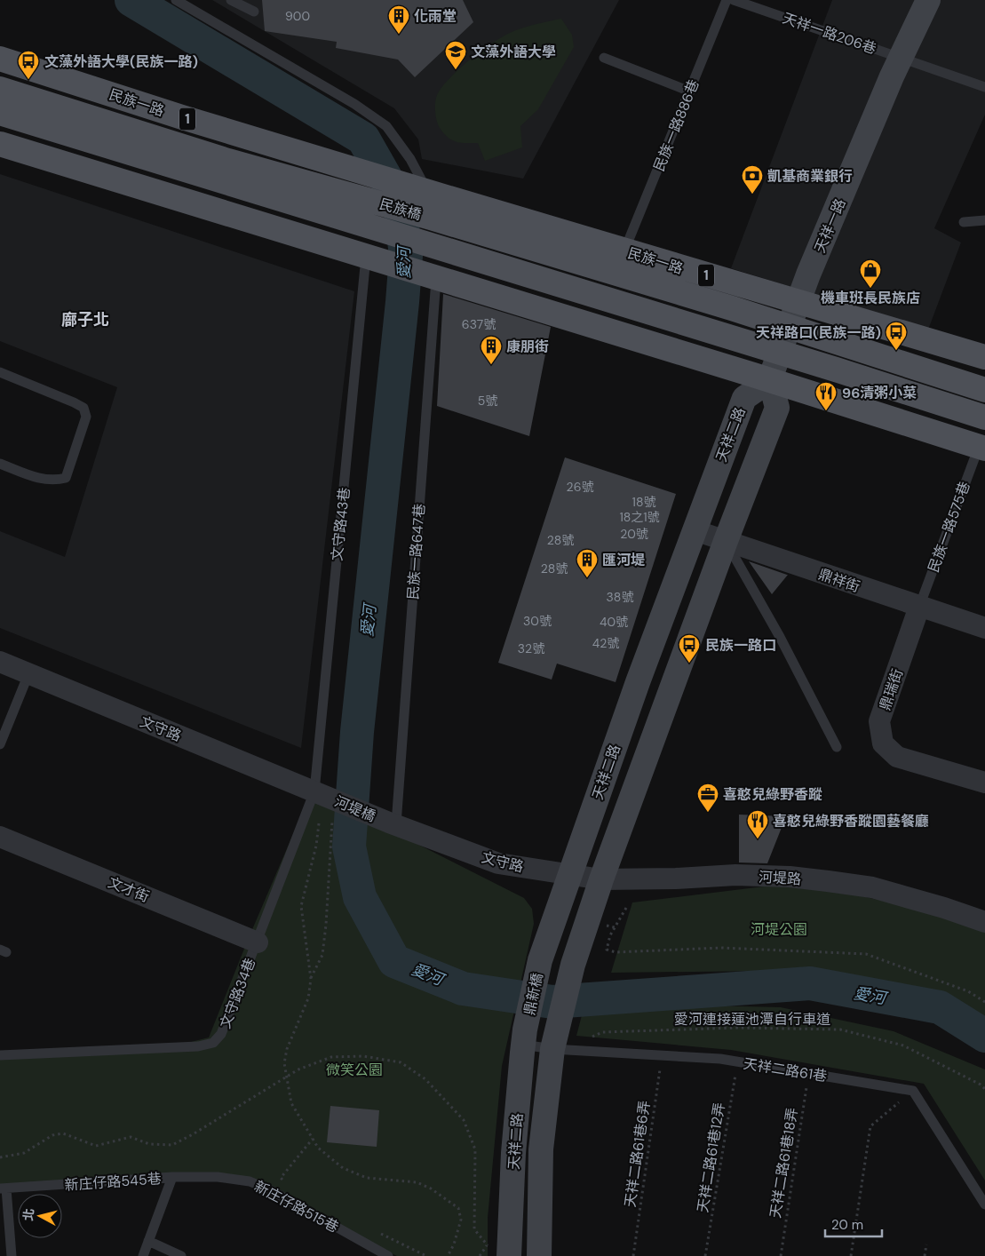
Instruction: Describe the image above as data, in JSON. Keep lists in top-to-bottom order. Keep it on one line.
{"streets":{"main road":["民族一路","1","民族橋"],"street":["天祥一路","天祥二路","鼎祥街","鼎瑞街","文守路","河堤橋","河堤路","文才街","鼎新橋"],"lane":["天祥一路206巷","民族一路886巷","文守路43巷","民族一路575巷","民族一路647巷","文守路34巷","天祥二路61巷","新庄仔路545巷","新庄仔路515巷"],"path":["愛河連接蓮池潭自行車道","天祥二路61巷6弄","天祥二路61巷12弄","天祥二路61巷18弄"]},"crossings":[["天祥一路206巷","天祥一路"],["民族一路","民族一路886巷"],["民族一路","民族橋"],["民族一路","天祥一路"],["天祥一路","天祥二路"],["天祥二路","鼎祥街"],["天祥二路","文守路"],["天祥二路","河堤路"],["天祥二路","鼎新橋"],["天祥二路","天祥二路61巷"],["文守路43巷","文守路"],["文守路43巷","河堤橋"],["文守路43巷","文守路34巷"],["民族一路575巷","鼎祥街"],["民族一路575巷","鼎瑞街"],["民族一路647巷","文守路"],["民族一路647巷","河堤橋"],["鼎祥街","鼎瑞街"],["文守路","河堤橋"],["文守路","河堤路"],["文守路","文守路34巷"],["河堤橋","文守路34巷"],["文才街","文守路34巷"],["鼎新橋","天祥二路61巷"],["天祥二路61巷","天祥二路61巷6弄"],["天祥二路61巷","天祥二路61巷12弄"],["天祥二路61巷","天祥二路61巷18弄"],["新庄仔路545巷","新庄仔路515巷"]],"districts":["廍子北"],"water":["愛河"],"parks":["河堤公園","微笑公園"],"places":{"building":["化雨堂","康朋街","匯河堤"],"school or university":["文藻外語大學"],"bus stop":["文藻外語大學(民族一路)","天祥路口(民族一路)","民族一路口"],"bank":["凱基商業銀行"],"shop":["機車班長民族店"],"restaurant":["96清粥小菜","喜憨兒綠野香蹤園藝餐廳"],"office":["喜憨兒綠野香蹤"]},"house_numbers":["900","637號","5號","26號","18號","18之1號","20號","28號","28號","38號","30號","40號","42號","32號"],"scale_bar":"20 m","north":"left"}
